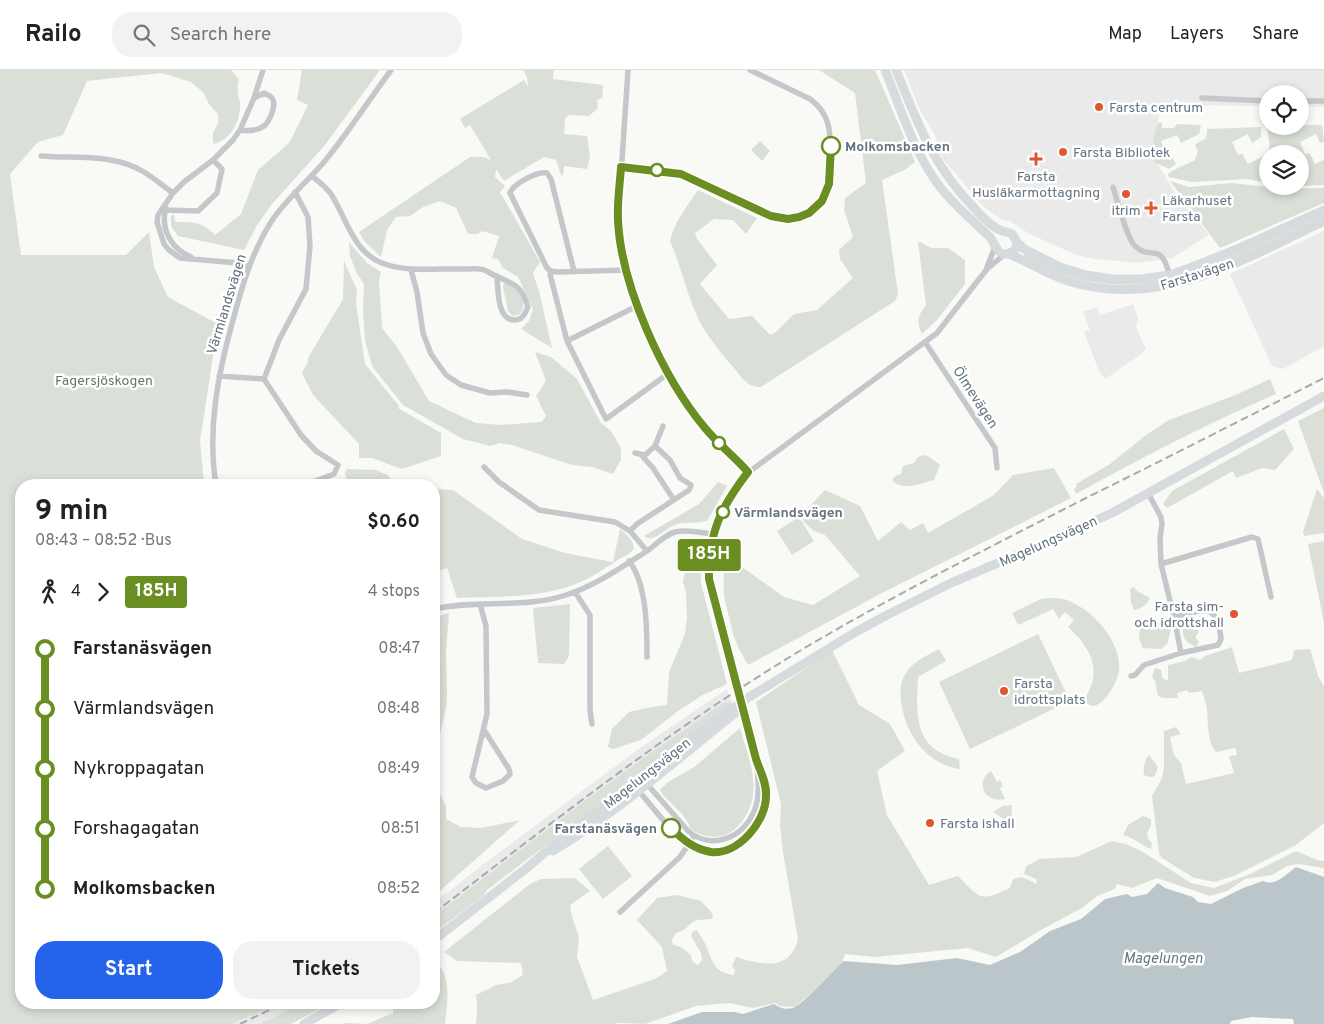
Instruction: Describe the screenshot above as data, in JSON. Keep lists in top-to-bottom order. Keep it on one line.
{"streets":{"street":["Farstavägen","Värmlandsvägen","Ölmevägen","Magelungsvägen"]},"water":["Magelungen"],"parks":["Fagersjöskogen"],"places":{"other":["Farsta centrum","Molkomsbacken","Farsta Bibliotek","itrim","Värmlandsvägen","Farsta sim- och idrottshall","Farsta idrottsplats","Farsta ishall","Farstanäsvägen"],"health":["Farsta Husläkarmottagning","Läkarhuset Farsta"]},"lines":["bus line 185H"],"page":{"header":"Railo","search":"Search here","nav":["Map","Layers","Share"],"on_map":"185H","heading":["9 min","08:43 – 08:52 · Bus","$0.60"],"legs":["4","185H","4 stops"],"list":[{"name":"Farstanäsvägen","value":"08:47"},{"name":"Värmlandsvägen","value":"08:48"},{"name":"Nykroppagatan","value":"08:49"},{"name":"Forshagagatan","value":"08:51"},{"name":"Molkomsbacken","value":"08:52"}],"buttons":["Start","Tickets"]}}
